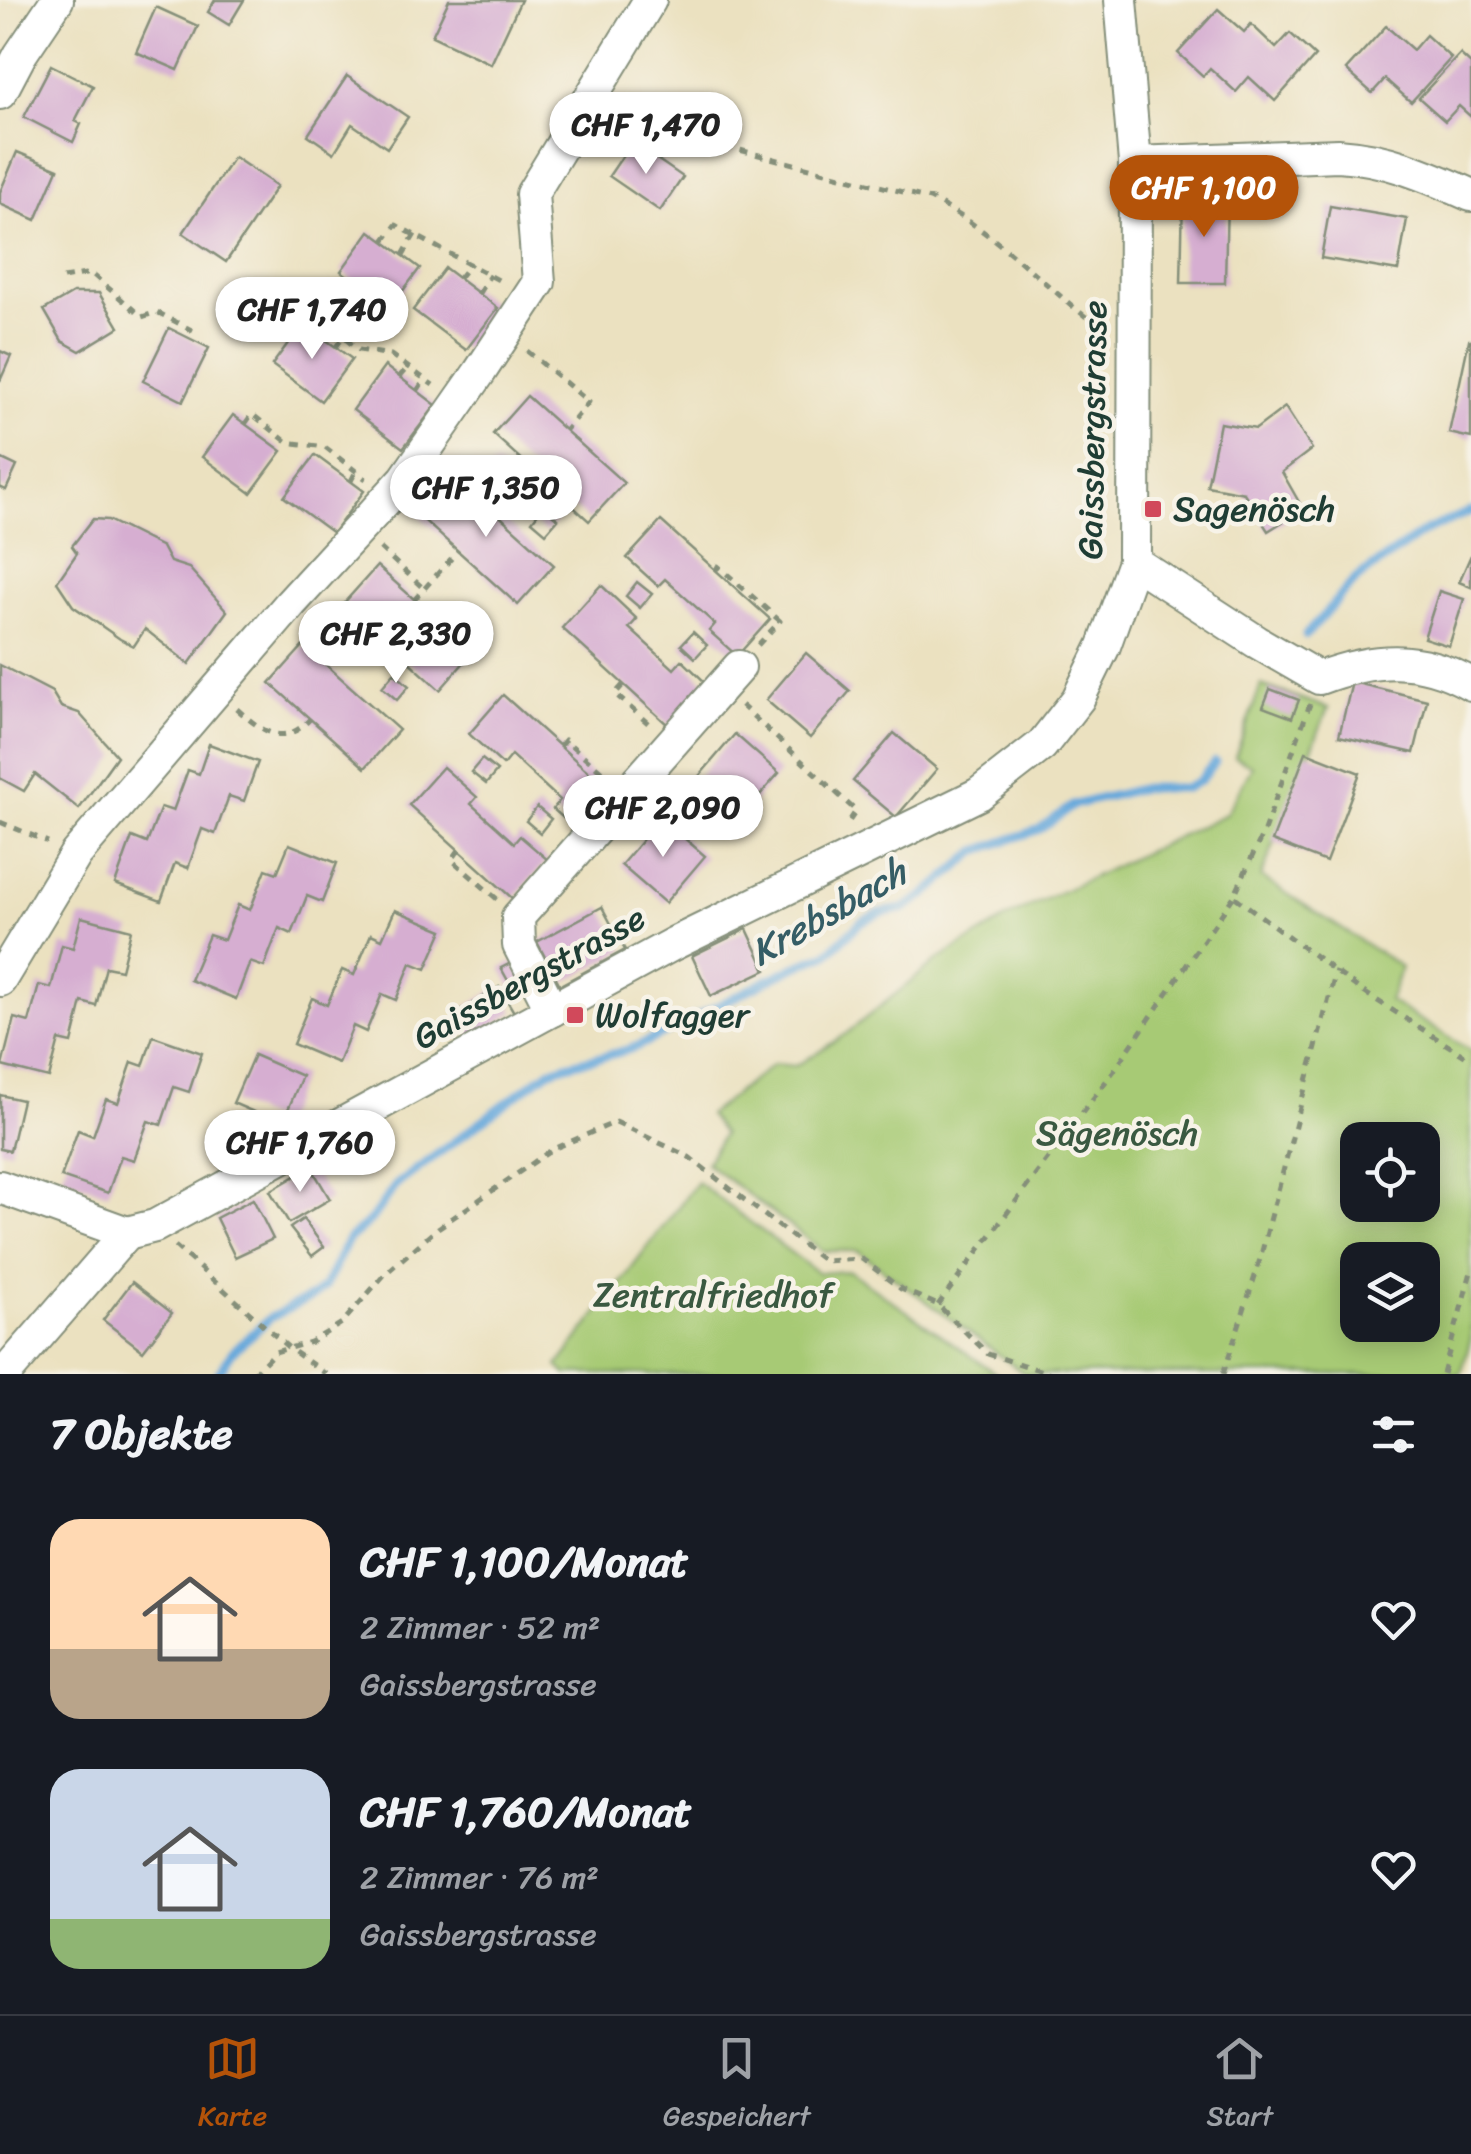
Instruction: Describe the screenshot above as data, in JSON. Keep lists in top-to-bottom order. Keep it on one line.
{"streets":{"street":["Gaissbergstrasse"]},"water":["Krebsbach"],"parks":["Sägenösch","Zentralfriedhof"],"places":{"transit":["Sagenösch","Wolfagger"]},"page":{"price":["CHF 1,470","CHF 1,100","CHF 1,740","CHF 1,350","CHF 2,330","CHF 2,090","CHF 1,760"],"heading":"7 Objekte","list":[{"name":"CHF 1,100/Monat","note":"2 Zimmer · 52 m² · Gaissbergstrasse"},{"name":"CHF 1,760/Monat","note":"2 Zimmer · 76 m² · Gaissbergstrasse"}],"tabs":["Karte","Gespeichert","Start"]}}
